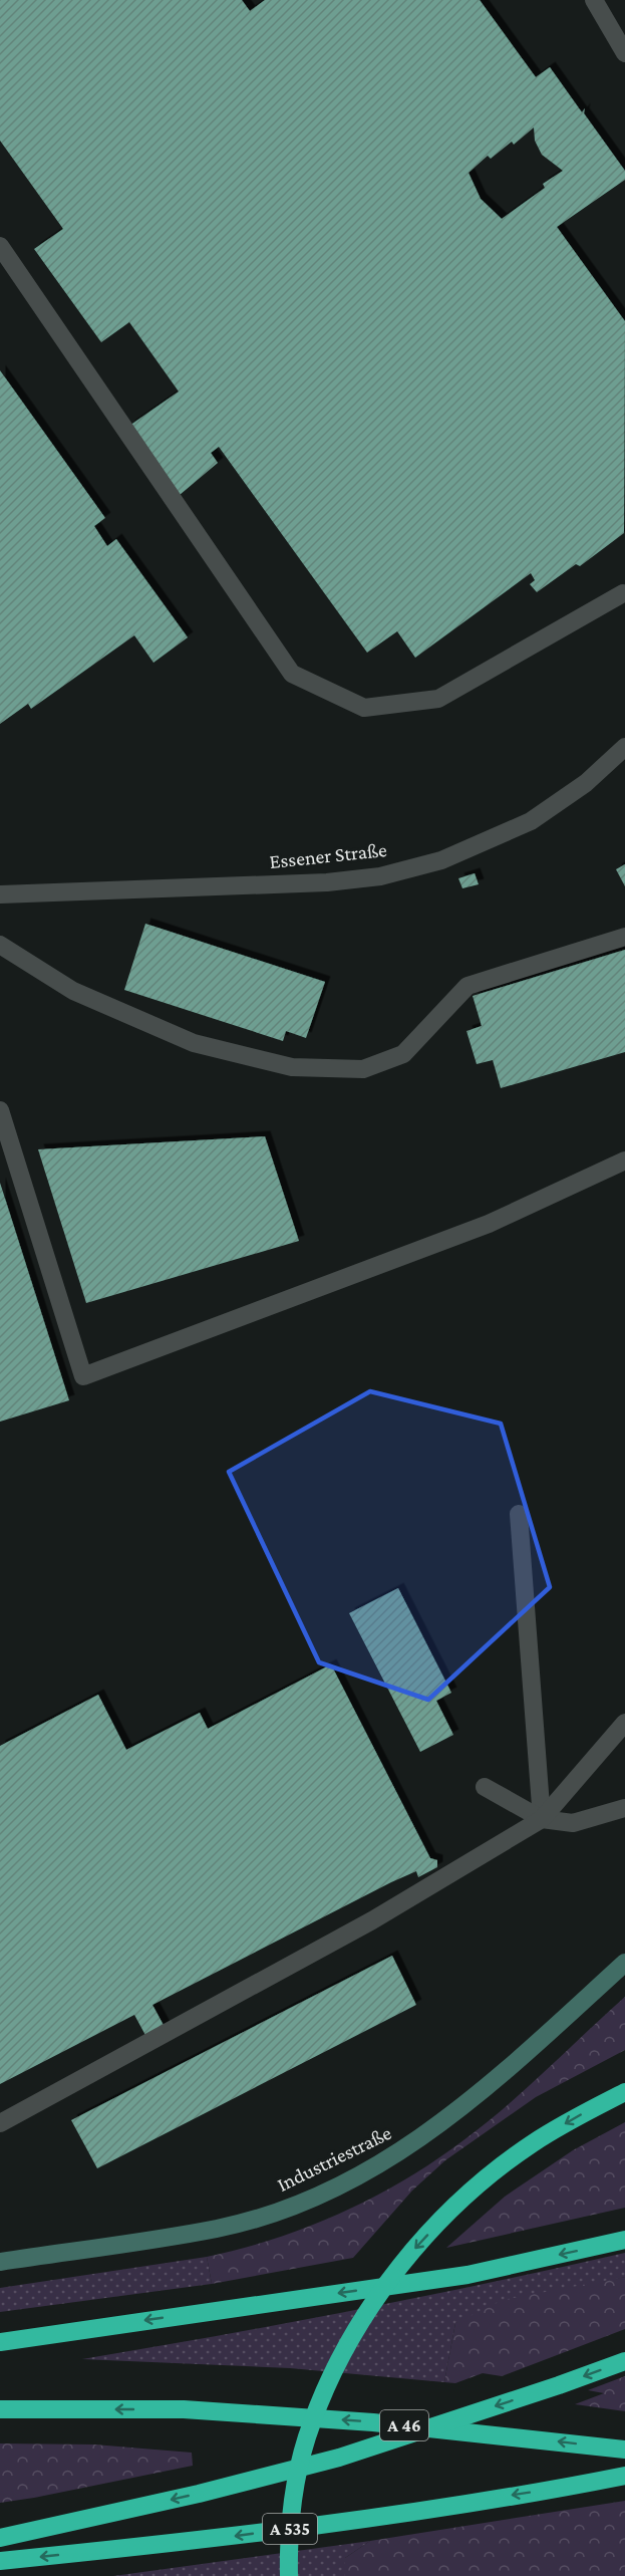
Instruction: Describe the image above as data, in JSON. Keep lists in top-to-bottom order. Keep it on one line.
{"streets":{"highway":["A 46","A 535"],"street":["Essener Straße","Industriestraße"]}}
